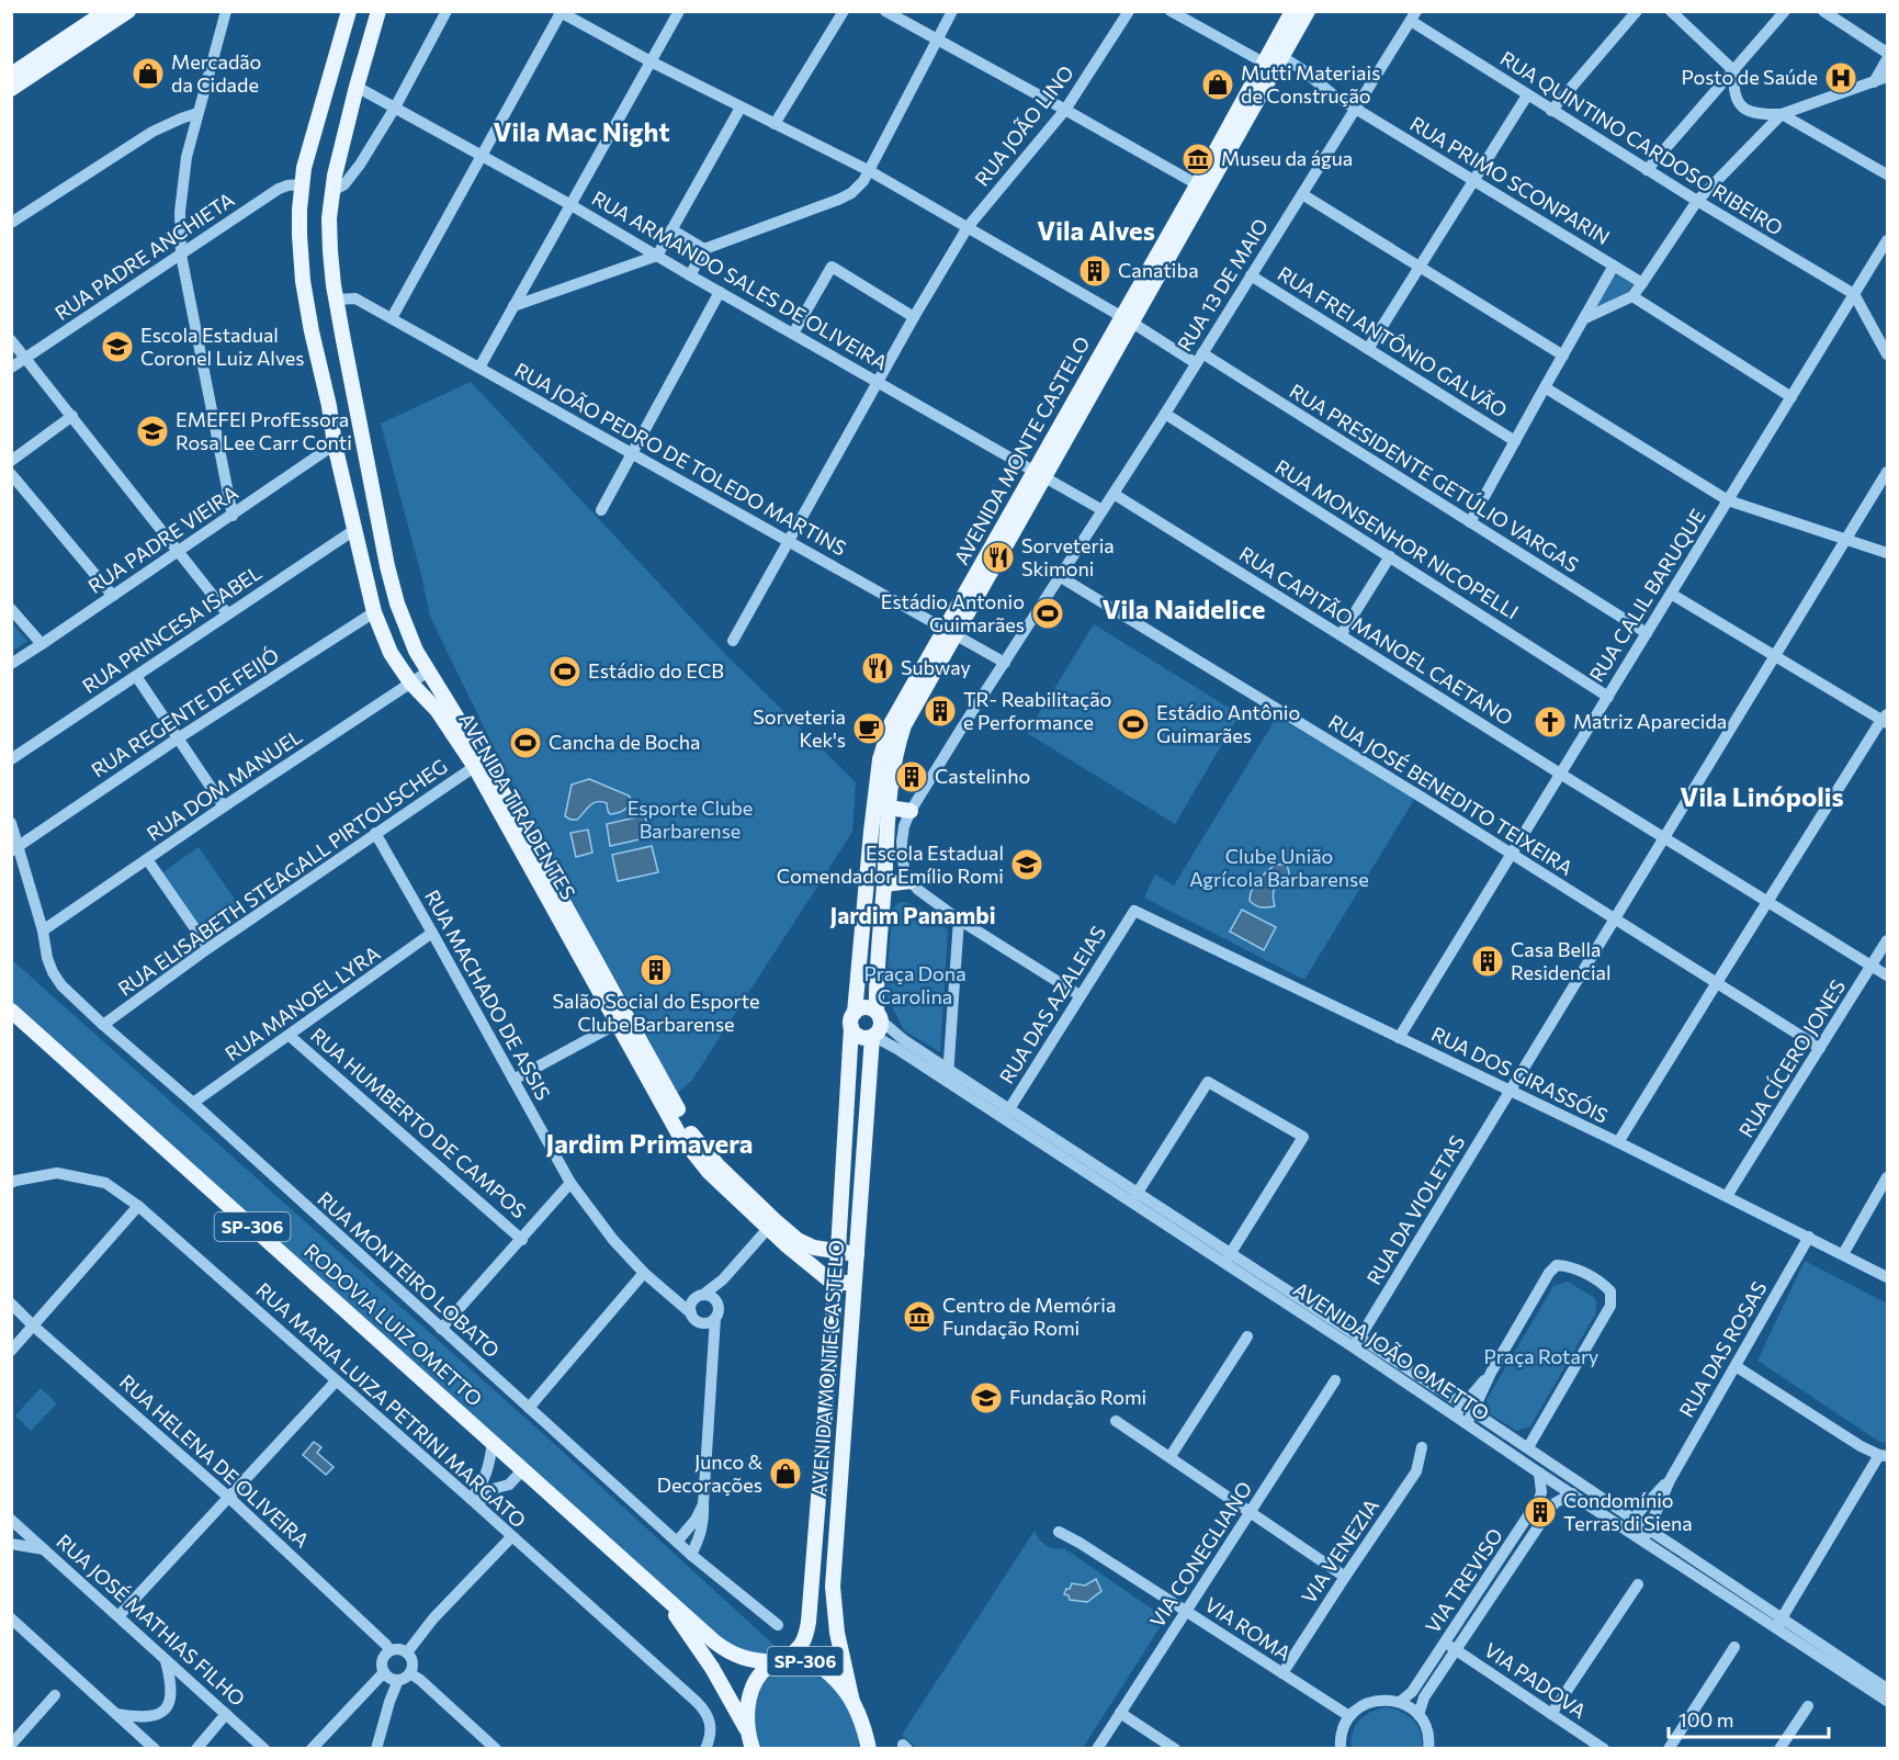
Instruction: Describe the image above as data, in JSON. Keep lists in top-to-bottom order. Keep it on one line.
{"streets":{"main road":["AVENIDA MONTE CASTELO","AVENIDA TIRADENTES","SP-306","RODOVIA LUIZ OMETTO"],"street":["RUA JOÃO LINO","RUA QUINTINO CARDOSO RIBEIRO","RUA PRIMO SCONPARIN","RUA PADRE ANCHIETA","RUA ARMANDO SALES DE OLIVEIRA","RUA 13 DE MAIO","RUA FREI ANTÔNIO GALVÃO","RUA JOÃO PEDRO DE TOLEDO MARTINS","RUA PRESIDENTE GETÚLIO VARGAS","RUA PADRE VIEIRA","RUA MONSENHOR NICOPELLI","RUA CALIL BARUQUE","RUA PRINCESA ISABEL","RUA CAPITÃO MANOEL CAETANO","RUA REGENTE DE FEIJÓ","RUA DOM MANUEL","RUA JOSÉ BENEDITO TEIXEIRA","RUA ELISABETH STEAGALL PIRTOUSCHEG","RUA MACHADO DE ASSIS","RUA MANOEL LYRA","RUA DAS AZALEIAS","RUA CÍCERO JONES","RUA DOS GIRASSÓIS","RUA HUMBERTO DE CAMPOS","RUA DA VIOLETAS","RUA MONTEIRO LOBATO","RUA DAS ROSAS","AVENIDA JOÃO OMETTO","RUA MARIA LUIZA PETRINI MARGATO","RUA HELENA DE OLIVEIRA","VIA VENEZIA","VIA CONEGLIANO","VIA TREVISO","RUA JOSÉ MATHIAS FILHO","VIA ROMA","VIA PADOVA"]},"crossings":[["RUA JOÃO LINO","RUA ARMANDO SALES DE OLIVEIRA"],["RUA JOÃO LINO","RUA JOÃO PEDRO DE TOLEDO MARTINS"],["RUA JOÃO LINO","RUA PRESIDENTE GETÚLIO VARGAS"],["RUA QUINTINO CARDOSO RIBEIRO","RUA 13 DE MAIO"],["RUA QUINTINO CARDOSO RIBEIRO","RUA CALIL BARUQUE"],["RUA PRIMO SCONPARIN","RUA 13 DE MAIO"],["RUA PRIMO SCONPARIN","AVENIDA MONTE CASTELO"],["RUA PADRE ANCHIETA","AVENIDA TIRADENTES"],["RUA ARMANDO SALES DE OLIVEIRA","RUA 13 DE MAIO"],["RUA ARMANDO SALES DE OLIVEIRA","AVENIDA MONTE CASTELO"],["RUA ARMANDO SALES DE OLIVEIRA","AVENIDA TIRADENTES"],["RUA 13 DE MAIO","RUA FREI ANTÔNIO GALVÃO"],["RUA 13 DE MAIO","RUA JOÃO PEDRO DE TOLEDO MARTINS"],["RUA 13 DE MAIO","RUA PRESIDENTE GETÚLIO VARGAS"],["RUA 13 DE MAIO","RUA MONSENHOR NICOPELLI"],["RUA 13 DE MAIO","RUA CAPITÃO MANOEL CAETANO"],["RUA 13 DE MAIO","RUA JOSÉ BENEDITO TEIXEIRA"],["AVENIDA MONTE CASTELO","RUA JOÃO PEDRO DE TOLEDO MARTINS"],["AVENIDA MONTE CASTELO","RUA PRESIDENTE GETÚLIO VARGAS"],["AVENIDA MONTE CASTELO","AVENIDA TIRADENTES"],["AVENIDA MONTE CASTELO","SP-306"],["AVENIDA MONTE CASTELO","RODOVIA LUIZ OMETTO"],["AVENIDA MONTE CASTELO","AVENIDA JOÃO OMETTO"],["RUA JOÃO PEDRO DE TOLEDO MARTINS","AVENIDA TIRADENTES"],["RUA PRESIDENTE GETÚLIO VARGAS","RUA CALIL BARUQUE"],["RUA PADRE VIEIRA","AVENIDA TIRADENTES"],["RUA MONSENHOR NICOPELLI","RUA CALIL BARUQUE"],["RUA CALIL BARUQUE","RUA CAPITÃO MANOEL CAETANO"],["RUA CALIL BARUQUE","RUA JOSÉ BENEDITO TEIXEIRA"],["RUA CALIL BARUQUE","RUA DOS GIRASSÓIS"],["RUA PRINCESA ISABEL","AVENIDA TIRADENTES"],["RUA CAPITÃO MANOEL CAETANO","RUA CÍCERO JONES"],["RUA CAPITÃO MANOEL CAETANO","RUA DA VIOLETAS"],["RUA REGENTE DE FEIJÓ","AVENIDA TIRADENTES"],["RUA REGENTE DE FEIJÓ","RUA MONTEIRO LOBATO"],["RUA DOM MANUEL","AVENIDA TIRADENTES"],["RUA DOM MANUEL","RUA MONTEIRO LOBATO"],["RUA JOSÉ BENEDITO TEIXEIRA","RUA CÍCERO JONES"],["RUA JOSÉ BENEDITO TEIXEIRA","RUA DA VIOLETAS"],["AVENIDA TIRADENTES","RUA ELISABETH STEAGALL PIRTOUSCHEG"],["RUA ELISABETH STEAGALL PIRTOUSCHEG","RUA MACHADO DE ASSIS"],["RUA ELISABETH STEAGALL PIRTOUSCHEG","RUA MONTEIRO LOBATO"],["RUA MACHADO DE ASSIS","RUA MANOEL LYRA"],["RUA MANOEL LYRA","RUA HUMBERTO DE CAMPOS"],["RUA MANOEL LYRA","RUA MONTEIRO LOBATO"],["RUA DAS AZALEIAS","RUA DOS GIRASSÓIS"],["RUA DAS AZALEIAS","AVENIDA JOÃO OMETTO"],["RUA CÍCERO JONES","RUA DOS GIRASSÓIS"],["RUA DOS GIRASSÓIS","RUA DA VIOLETAS"],["RUA DOS GIRASSÓIS","RUA DAS ROSAS"],["RUA DA VIOLETAS","AVENIDA JOÃO OMETTO"],["SP-306","RODOVIA LUIZ OMETTO"],["RUA DAS ROSAS","AVENIDA JOÃO OMETTO"],["AVENIDA JOÃO OMETTO","VIA TREVISO"],["VIA VENEZIA","VIA ROMA"],["VIA CONEGLIANO","VIA ROMA"],["VIA TREVISO","VIA PADOVA"]],"districts":["Vila Mac Night","Vila Alves","Vila Naidelice","Vila Linópolis","Jardim Panambi","Jardim Primavera"],"parks":["Esporte Clube Barbarense","Clube União Agrícola Barbarense","Praça Dona Carolina","Praça Rotary"],"places":{"shop":["Mercadão da Cidade","Mutti Materiais de Construção","Junco & Decorações"],"hospital":["Posto de Saúde"],"museum":["Museu da água","Centro de Memória Fundação Romi"],"building":["Canatiba","TR- Reabilitação e Performance","Castelinho","Casa Bella Residencial","Salão Social do Esporte Clube Barbarense","Condomínio Terras di Siena"],"school or university":["Escola Estadual Coronel Luiz Alves","EMEFEI ProfEssora Rosa Lee Carr Conti","Escola Estadual Comendador Emílio Romi","Fundação Romi"],"restaurant":["Sorveteria Skimoni","Subway"],"sports":["Estádio Antonio Guimarães","Estádio do ECB","Estádio Antônio Guimarães","Cancha de Bocha"],"church":["Matriz Aparecida"],"cafe":["Sorveteria Kek's"]},"scale_bar":"100 m"}
